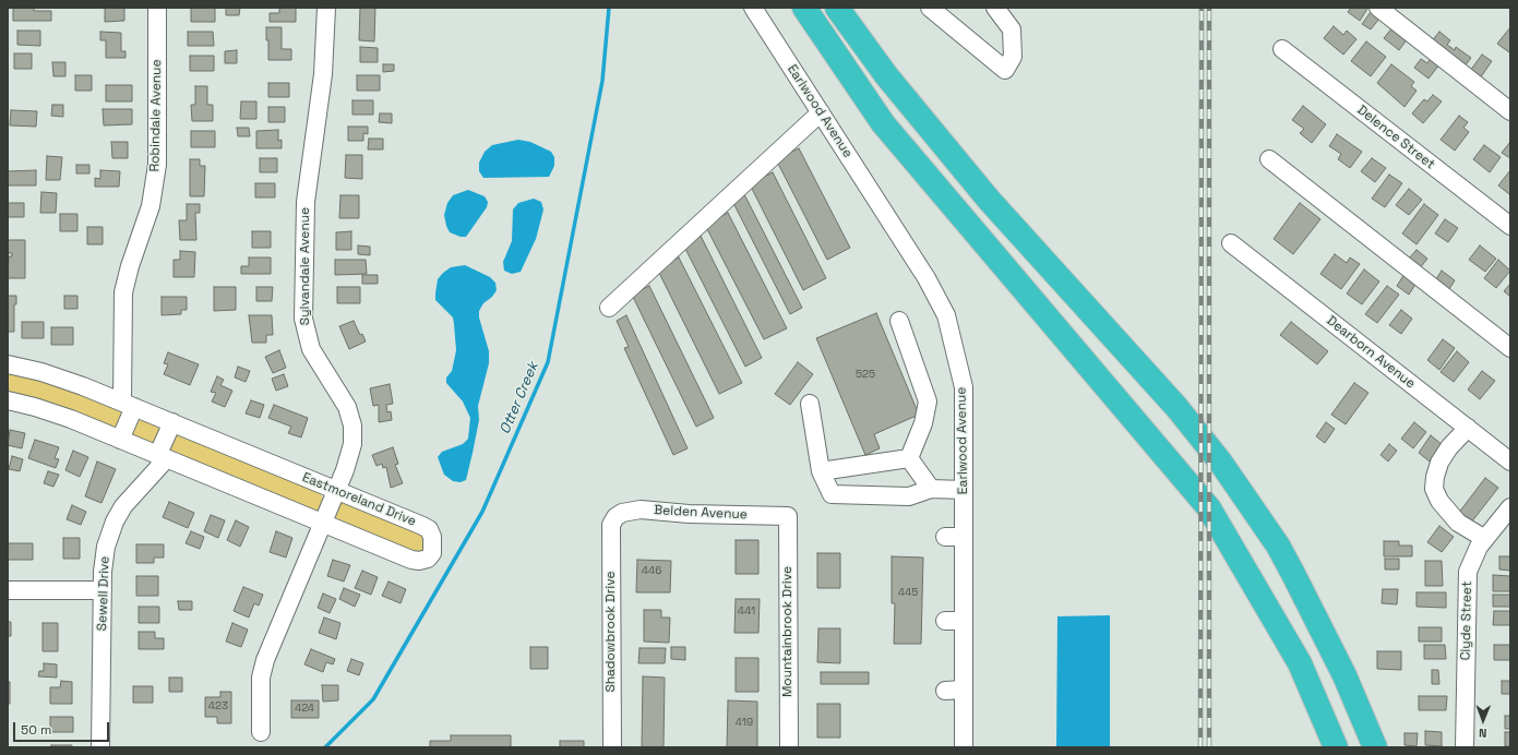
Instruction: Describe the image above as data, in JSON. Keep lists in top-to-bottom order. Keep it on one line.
{"streets":{"street":["Earlwood Avenue","Robindale Avenue","Delence Street","Sylvandale Avenue","Dearborn Avenue","Eastmoreland Drive","Belden Avenue","Sewell Drive","Clyde Street","Shadowbrook Drive","Mountainbrook Drive"]},"crossings":[["Robindale Avenue","Eastmoreland Drive"],["Sylvandale Avenue","Eastmoreland Drive"],["Eastmoreland Drive","Sewell Drive"],["Belden Avenue","Shadowbrook Drive"],["Belden Avenue","Mountainbrook Drive"]],"water":["Otter Creek"],"house_numbers":["525","446","445","441","423","424","419"],"scale_bar":"50 m","north":"bottom"}
